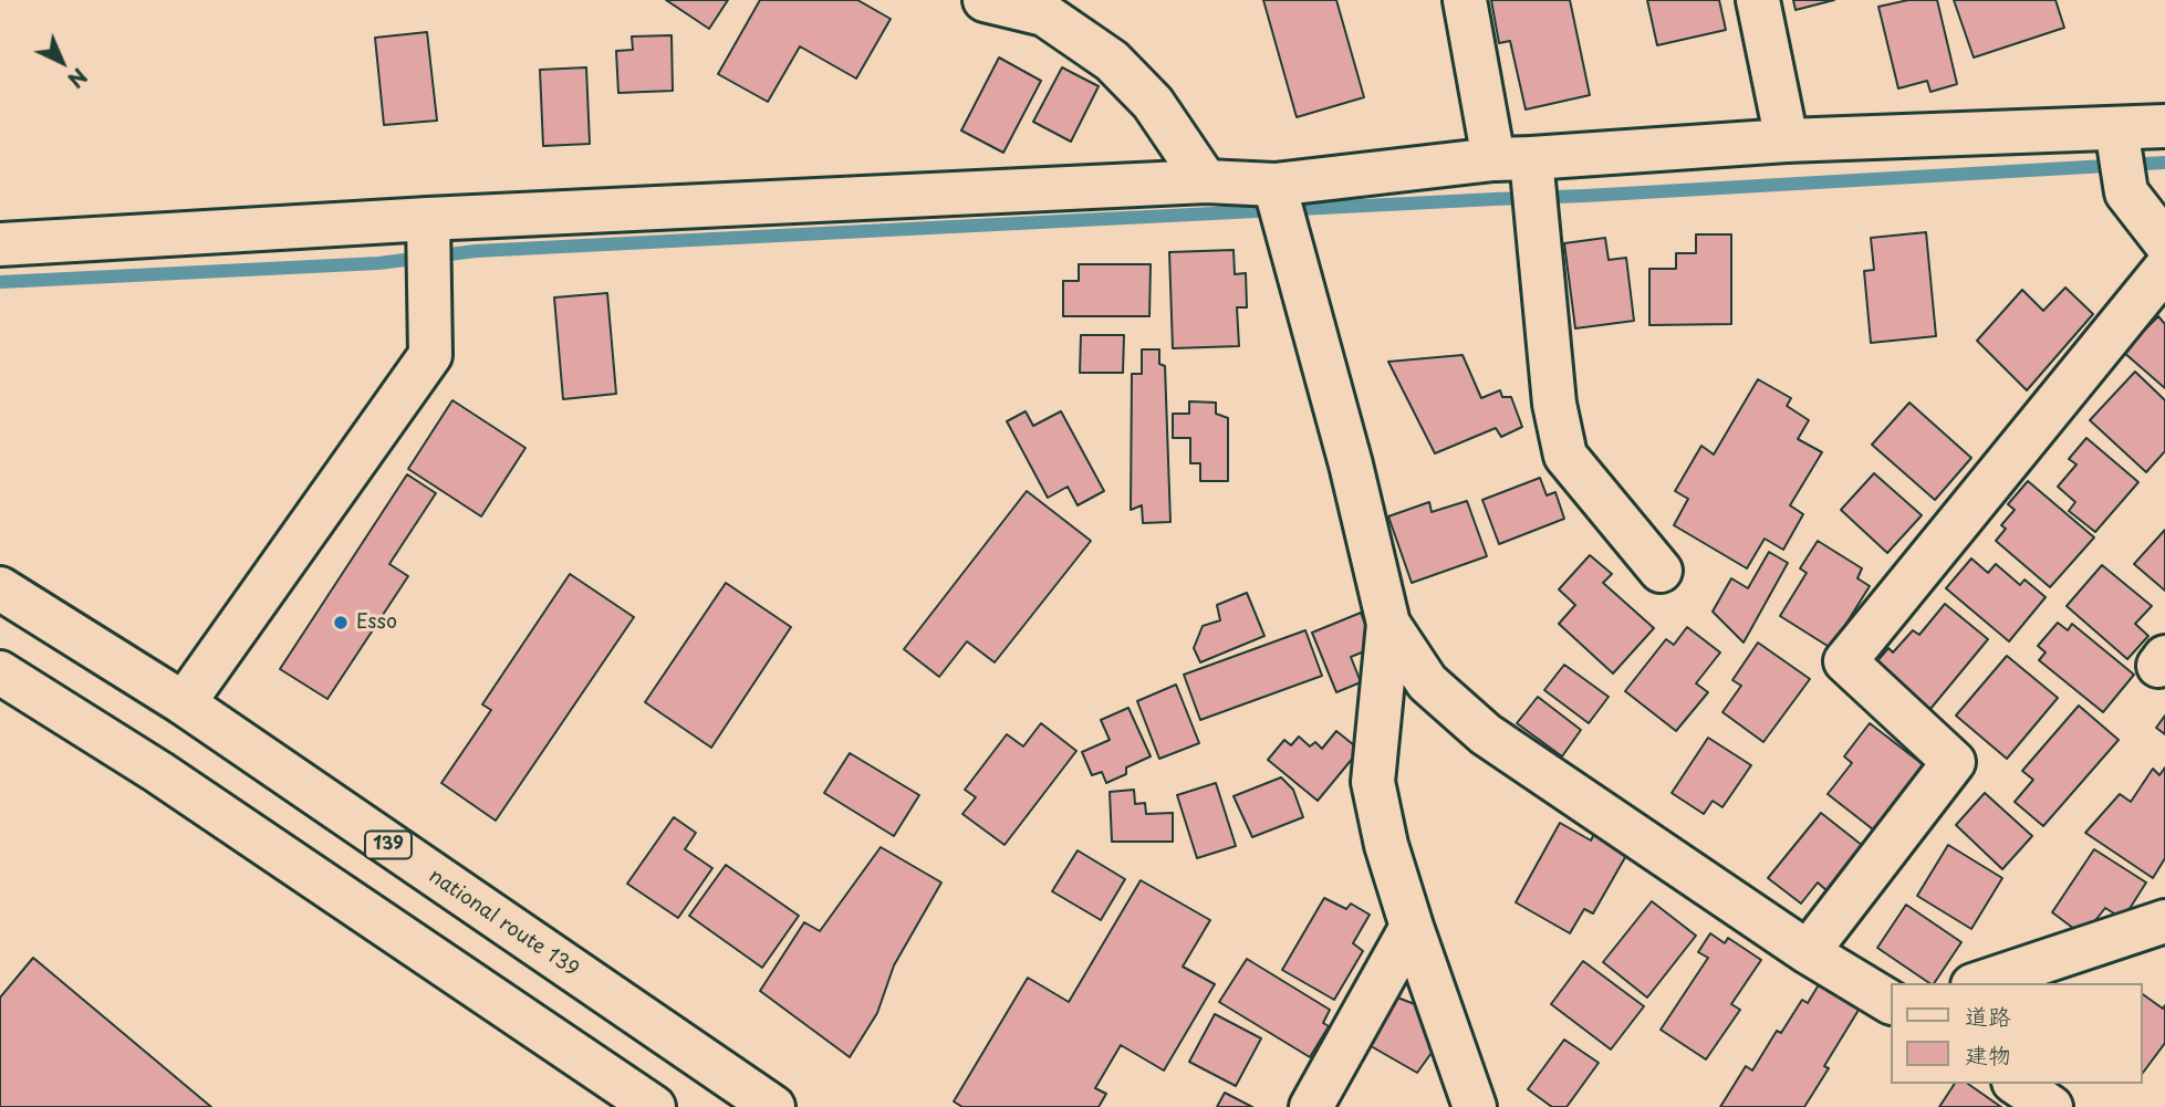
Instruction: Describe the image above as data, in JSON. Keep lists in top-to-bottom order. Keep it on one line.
{"streets":{"main road":["139","national route 139"]},"places":["Esso"],"legend":["道路","建物"],"north":"bottom right"}
